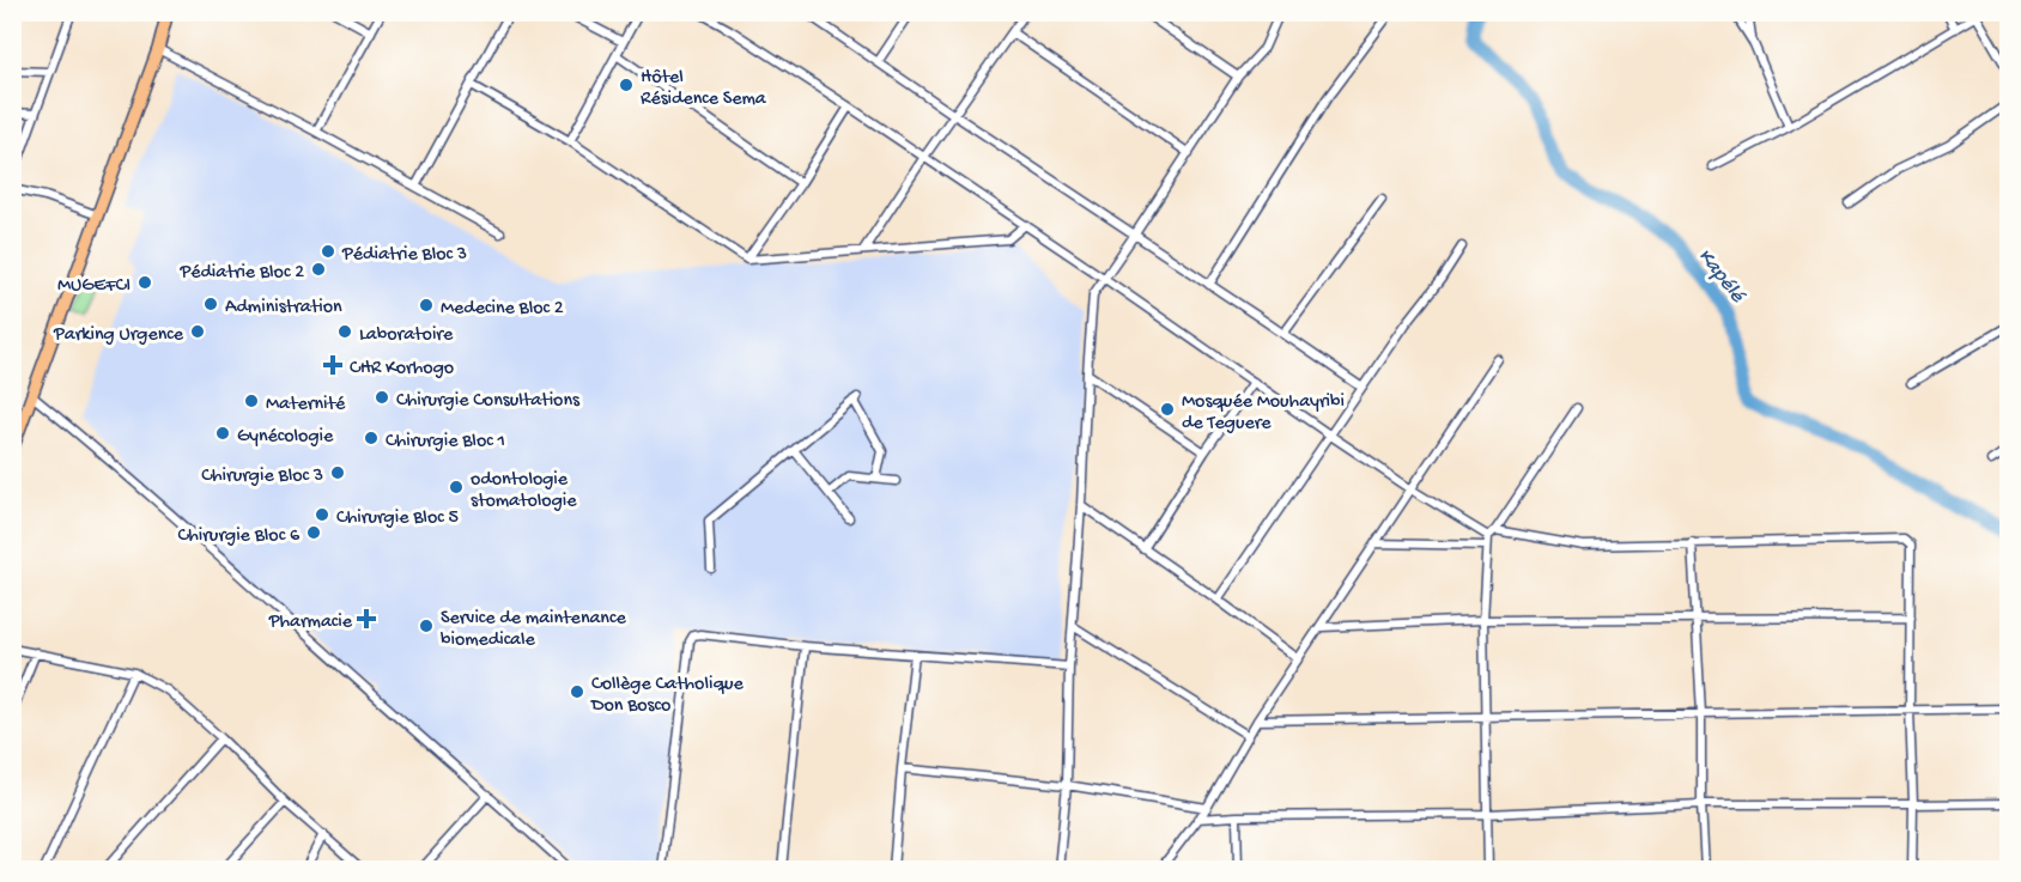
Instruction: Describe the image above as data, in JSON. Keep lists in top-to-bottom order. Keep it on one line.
{"water":["Kapélé"],"places":{"other":["Hôtel Résidence Sema","Pédiatrie Bloc 3","Pédiatrie Bloc 2","MUGEFCI","Administration","Medecine Bloc 2","Parking Urgence","Laboratoire","Chirurgie Consultations","Maternité","Mosquée Mouhayribi de Teguere","Gynécologie","Chirurgie Bloc 1","Chirurgie Bloc 3","odontologie stomatologie","Chirurgie Bloc 5","Chirurgie Bloc 6","Service de maintenance biomedicale","Collège Catholique Don Bosco"],"health":["CHR Korhogo","Pharmacie"]}}
